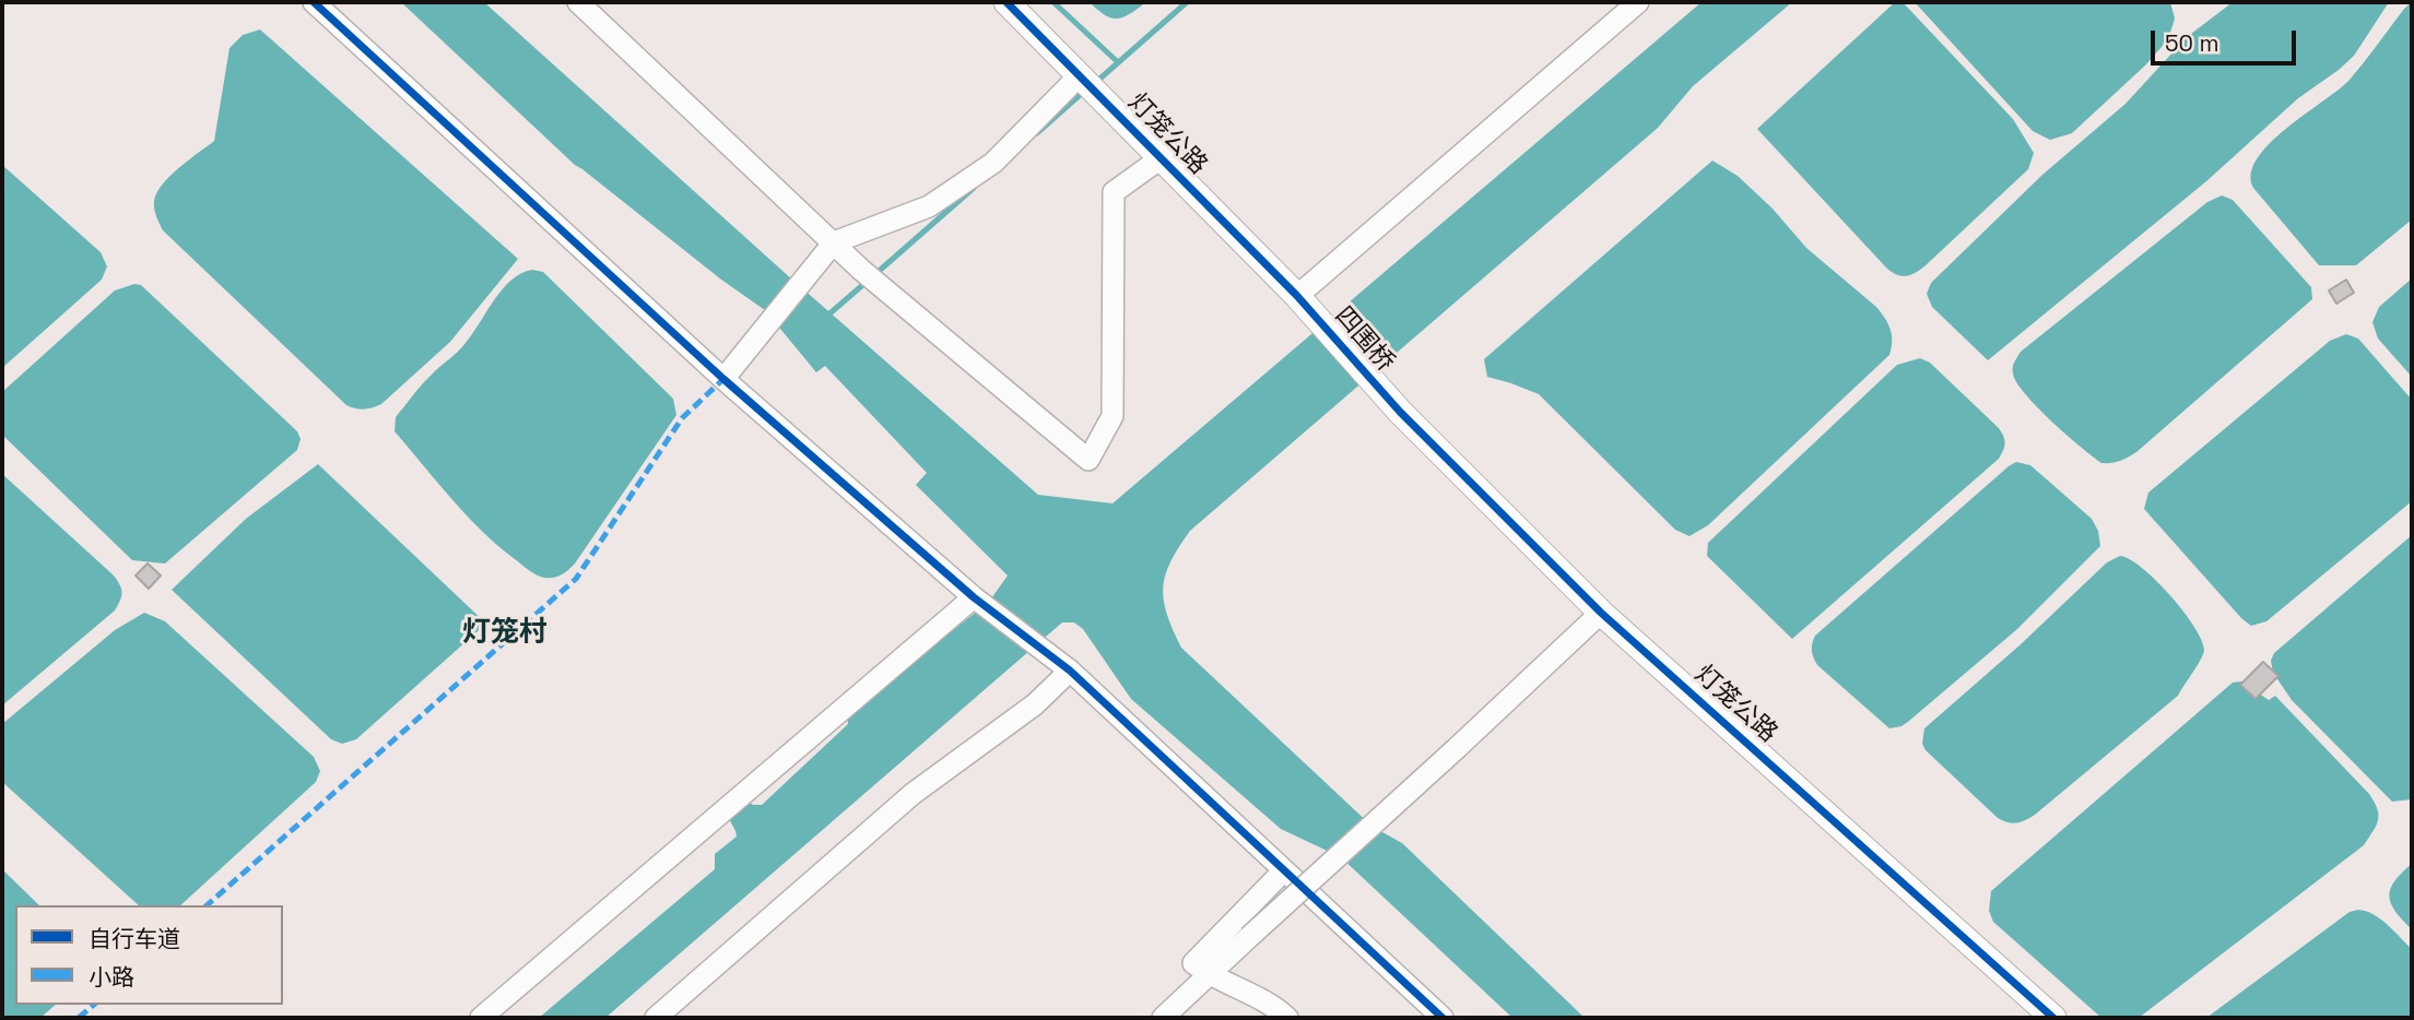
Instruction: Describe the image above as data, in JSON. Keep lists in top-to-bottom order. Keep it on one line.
{"streets":{"street":["灯笼公路","四围桥"]},"crossings":[["灯笼公路","四围桥"]],"districts":["灯笼村"],"legend":["自行车道","小路"],"scale_bar":"50 m"}
